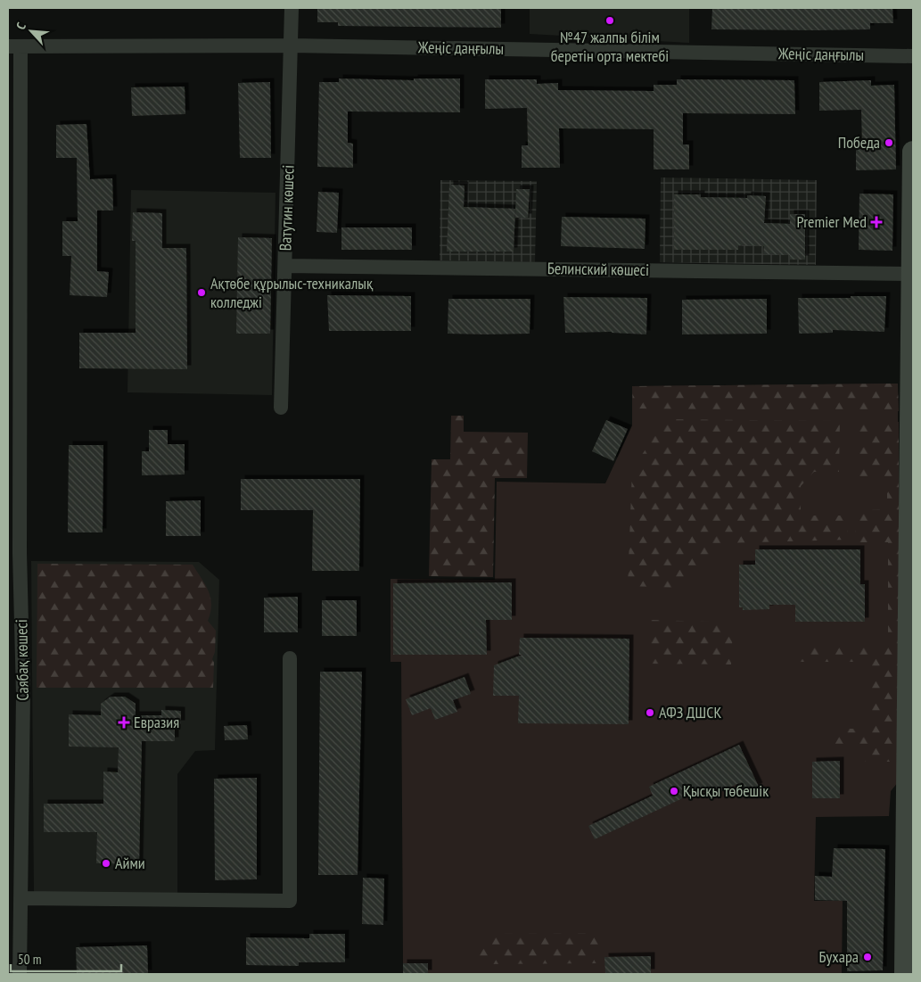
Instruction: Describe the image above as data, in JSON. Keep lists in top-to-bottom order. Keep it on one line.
{"streets":{"street":["Жеңіс даңғылы","Ватутин көшесі","Белинский көшесі","Саябақ көшесі"]},"crossings":[["Жеңіс даңғылы","Ватутин көшесі"],["Жеңіс даңғылы","Саябақ көшесі"],["Ватутин көшесі","Белинский көшесі"]],"places":{"other":["№47 жалпы білім беретін орта мектебі","Победа","Ақтөбе құрылыс-техникалық колледжі","АФЗ ДШСК","Қысқы төбешік","Айми","Бухара"],"health":["Premier Med","Евразия"]},"scale_bar":"50 m","north":"top left"}
